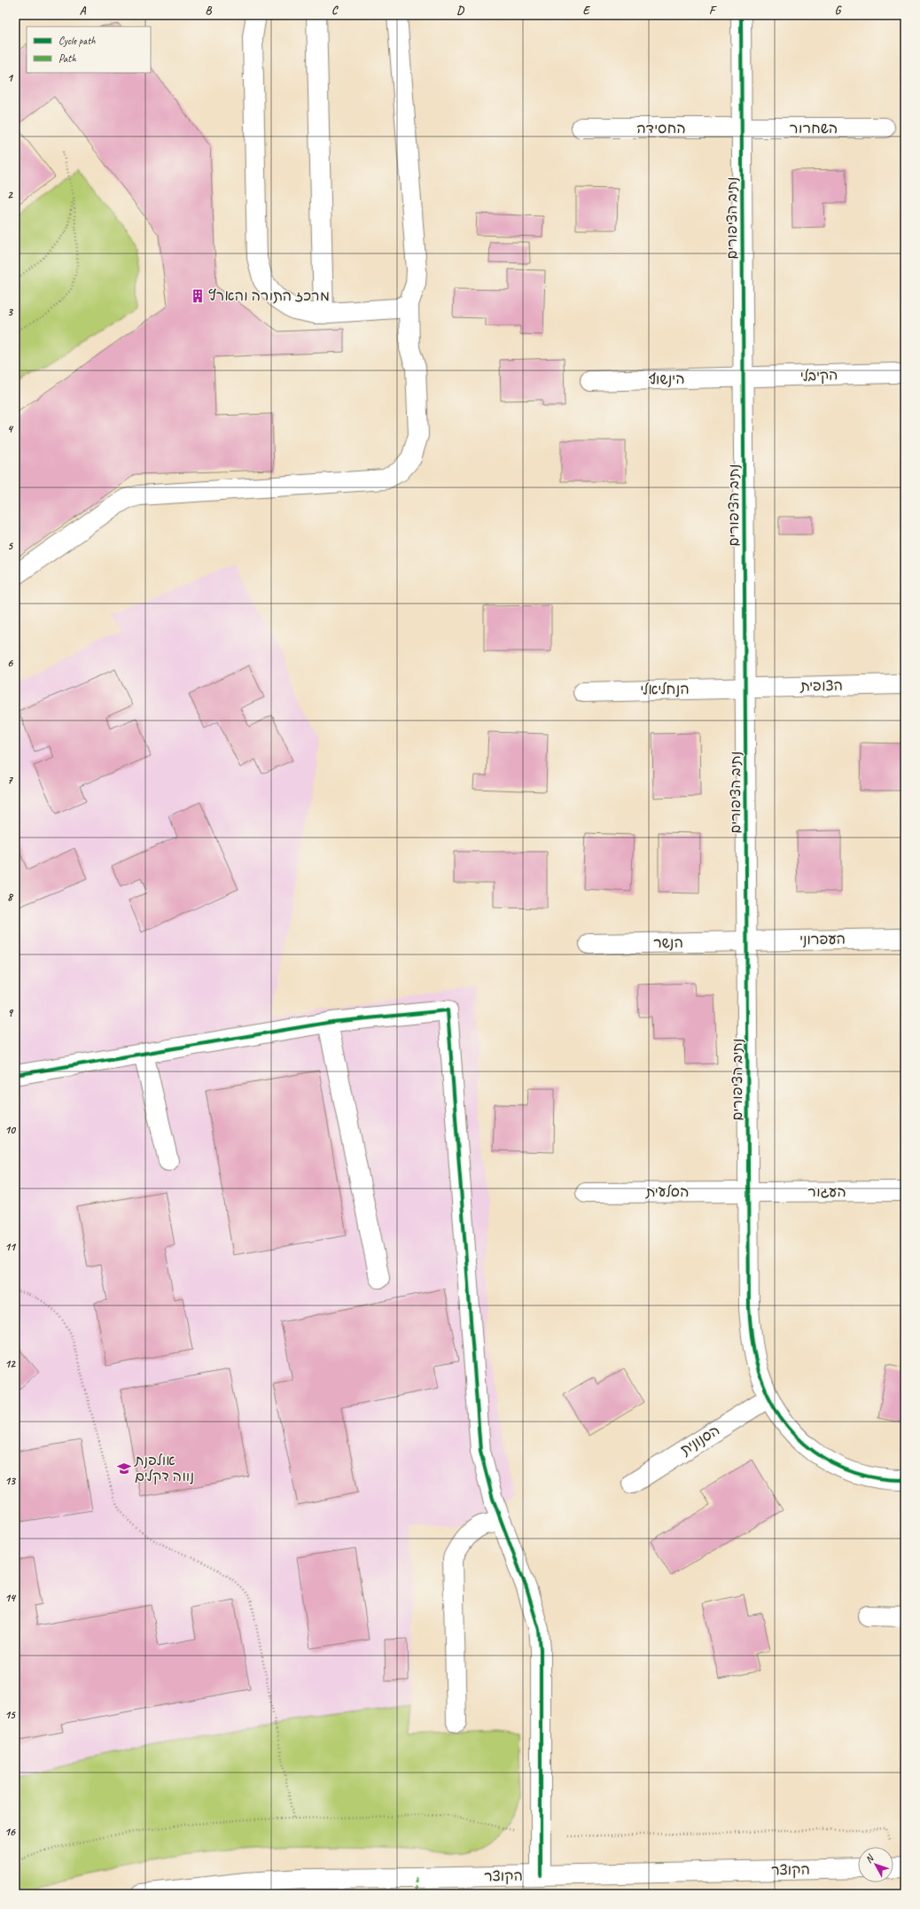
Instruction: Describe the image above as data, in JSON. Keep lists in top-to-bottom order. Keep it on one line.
{"streets":{"street":["החסידה","השחרור","נתיב הציפורים","הקיבלי","הינשוף","הצופית","הנחליאלי","העפרוני","הנשר","הסלעית","העגור","הסנונית","הקוצר"]},"crossings":[["החסידה","השחרור"],["החסידה","נתיב הציפורים"],["השחרור","נתיב הציפורים"],["נתיב הציפורים","הקיבלי"],["נתיב הציפורים","הינשוף"],["נתיב הציפורים","הצופית"],["נתיב הציפורים","הנחליאלי"],["נתיב הציפורים","העפרוני"],["נתיב הציפורים","הנשר"],["נתיב הציפורים","הסלעית"],["נתיב הציפורים","העגור"],["נתיב הציפורים","הסנונית"],["הקיבלי","הינשוף"],["הצופית","הנחליאלי"],["העפרוני","הנשר"],["הסלעית","העגור"]],"places":{"building":["מרכז התורה והארץ"],"school or university":["אולפנת נווה דקלים"]},"legend":["Cycle path","Path"],"north":"top left","grid":{"columns":["A","B","C","D","E","F","G"],"rows":["1","2","3","4","5","6","7","8","9","10","11","12","13","14","15","16"]}}
